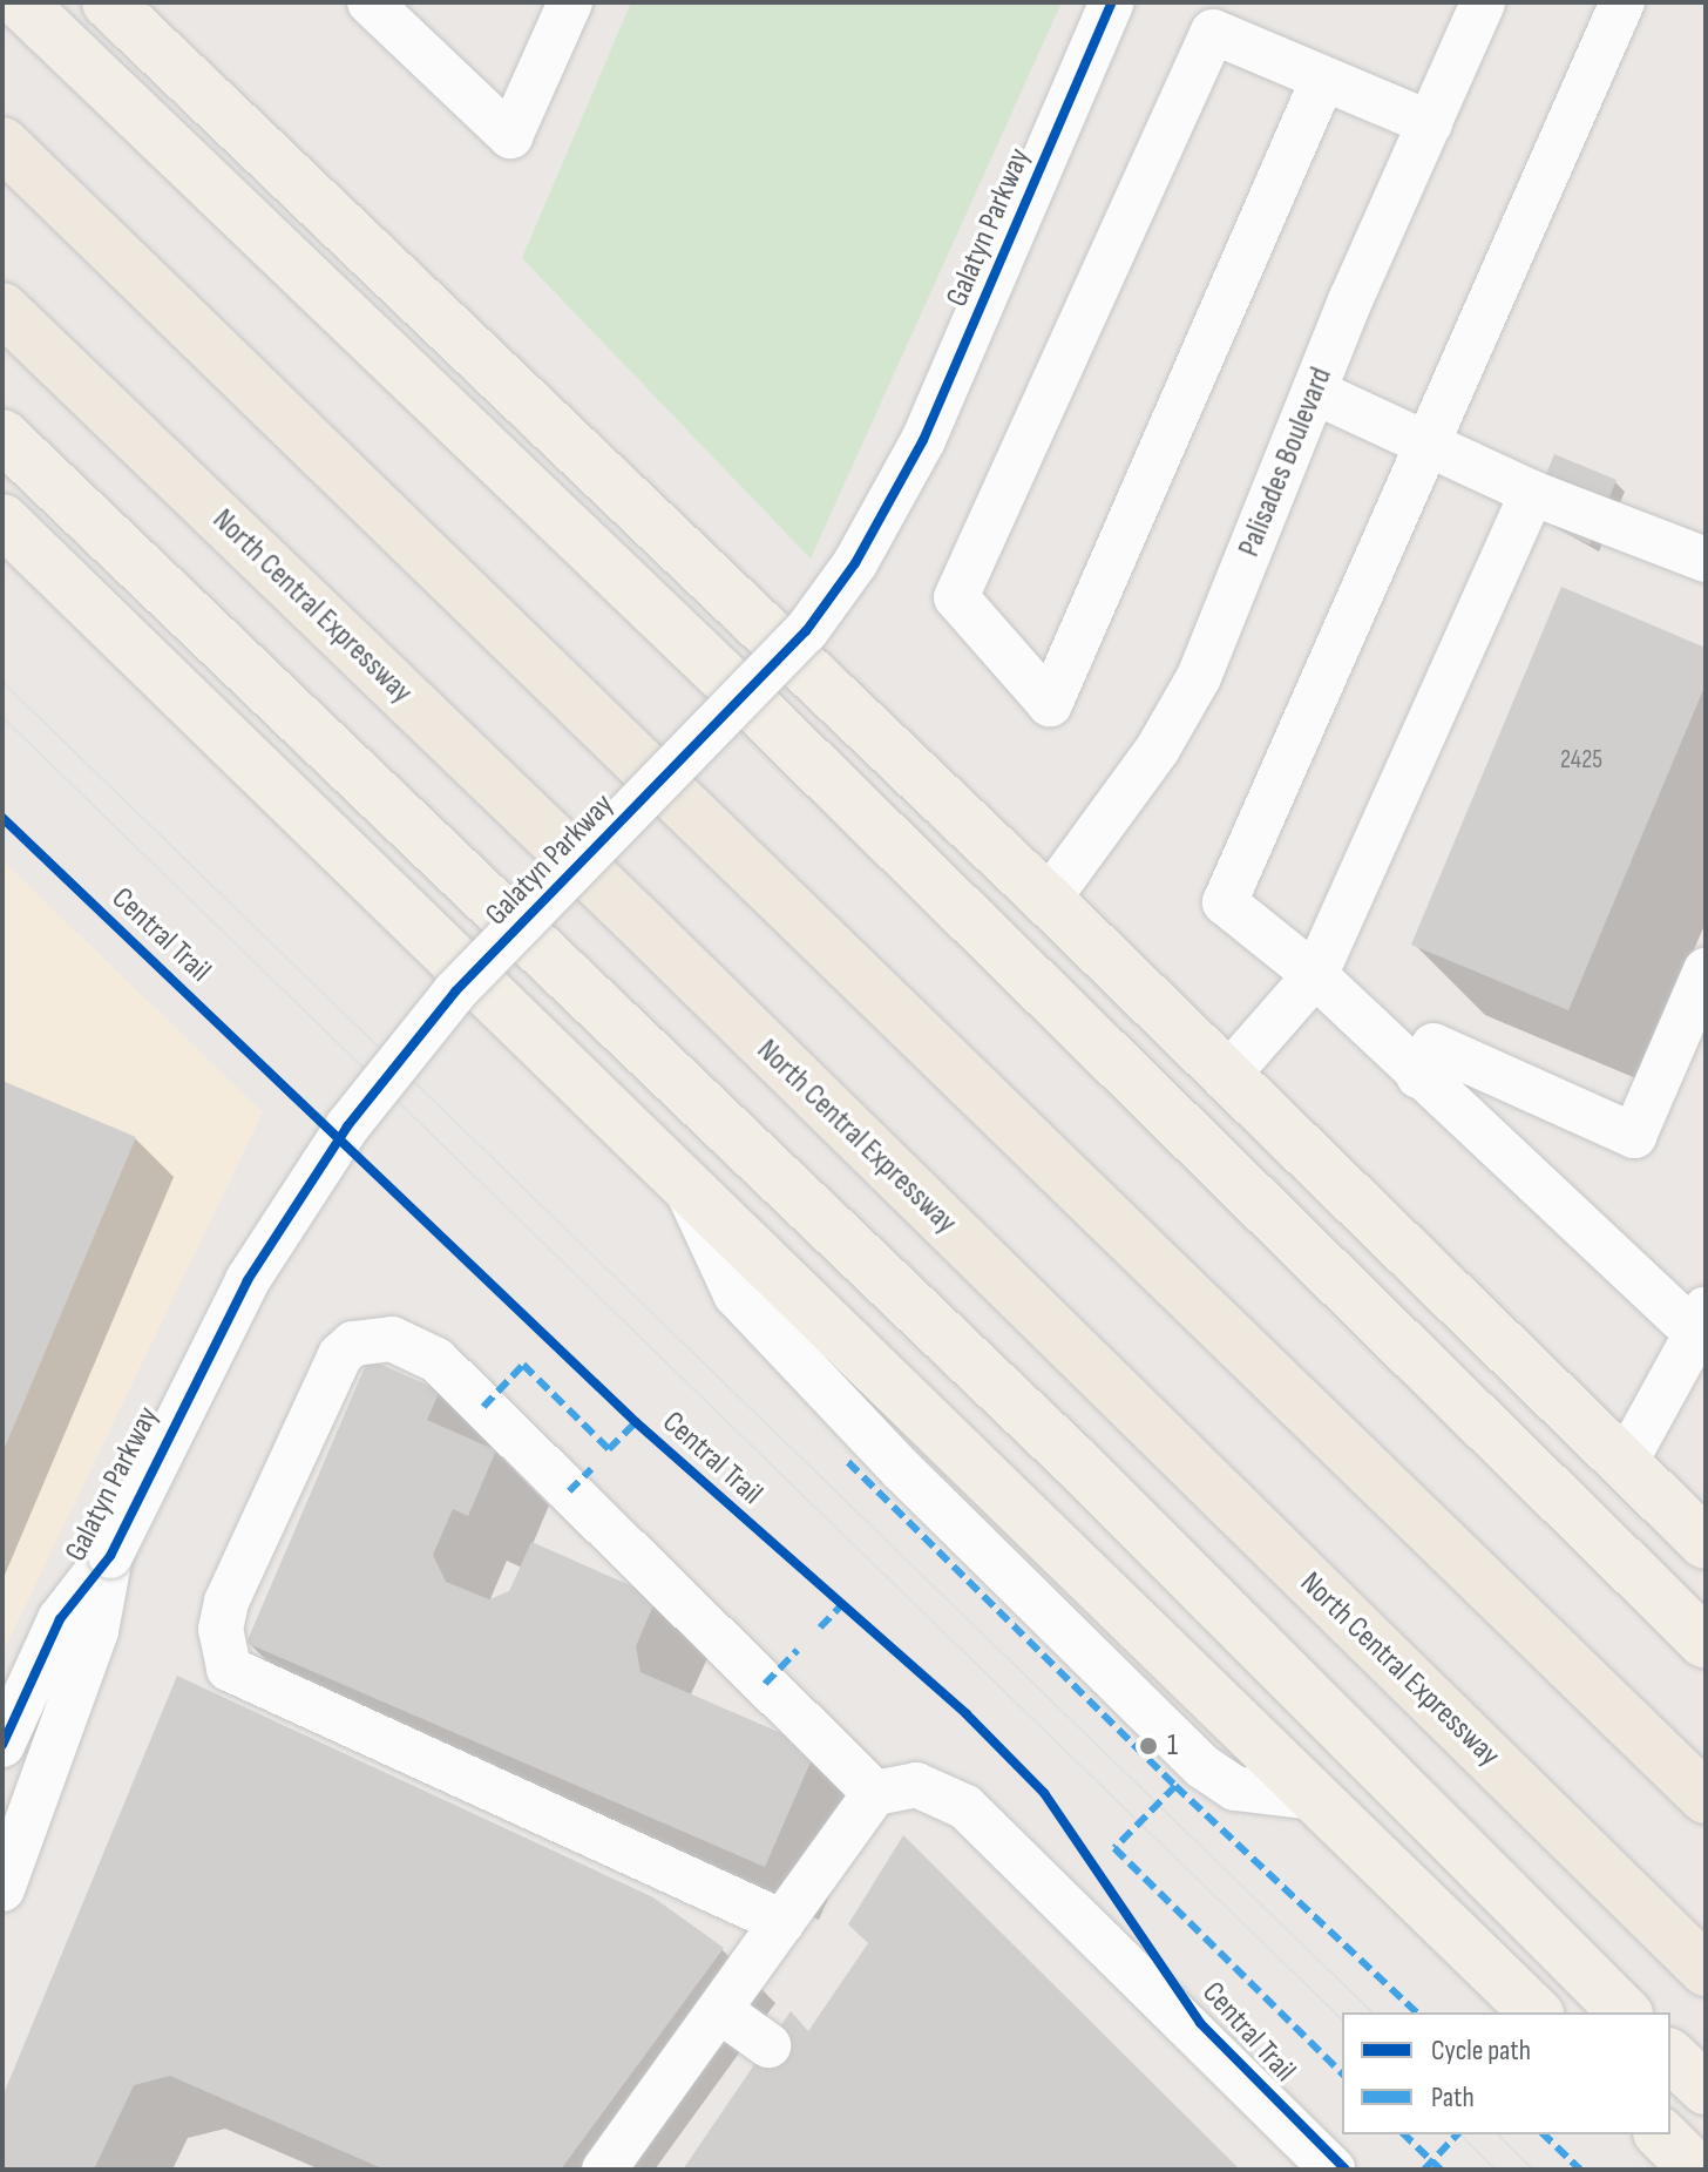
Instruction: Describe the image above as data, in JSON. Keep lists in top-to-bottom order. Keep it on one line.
{"streets":{"highway":["North Central Expressway"],"street":["Galatyn Parkway","Palisades Boulevard"],"cycle path":["Central Trail"]},"places":["1"],"house_numbers":["2425"],"legend":["Cycle path","Path"]}
